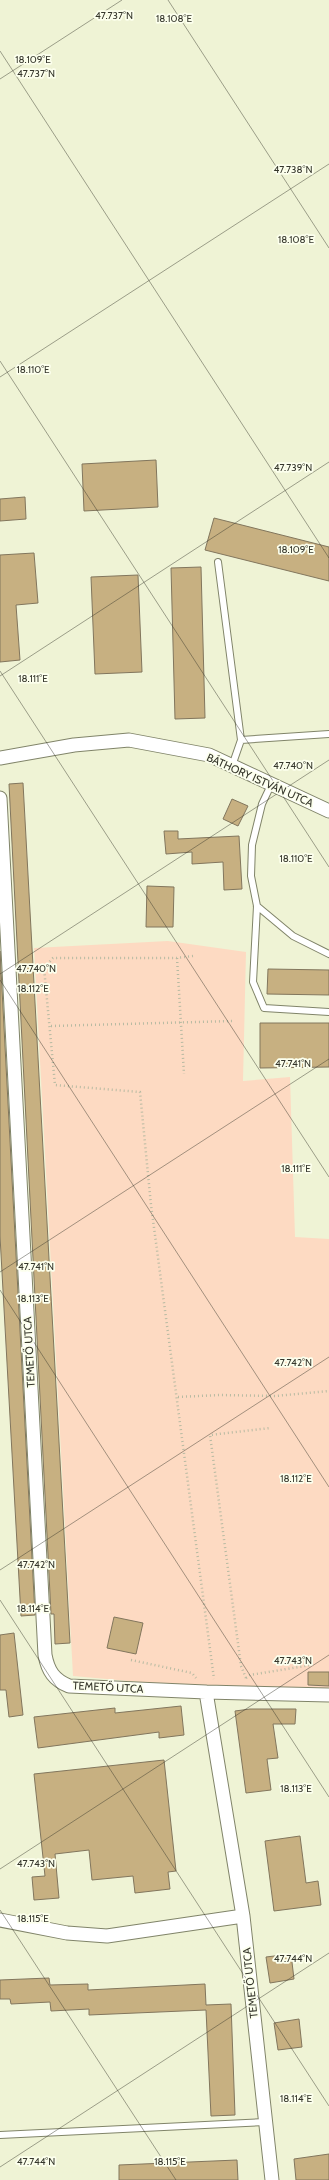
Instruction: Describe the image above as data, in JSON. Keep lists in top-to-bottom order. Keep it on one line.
{"streets":{"street":["BÁTHORY ISTVÁN UTCA","TEMETŐ UTCA"]},"coordinates":["47.737°N","18.108°E","18.109°E","47.738°N","18.110°E","47.739°N","18.111°E","47.740°N","18.112°E","47.741°N","18.113°E","47.742°N","18.114°E","47.743°N","18.115°E","47.744°N"]}
